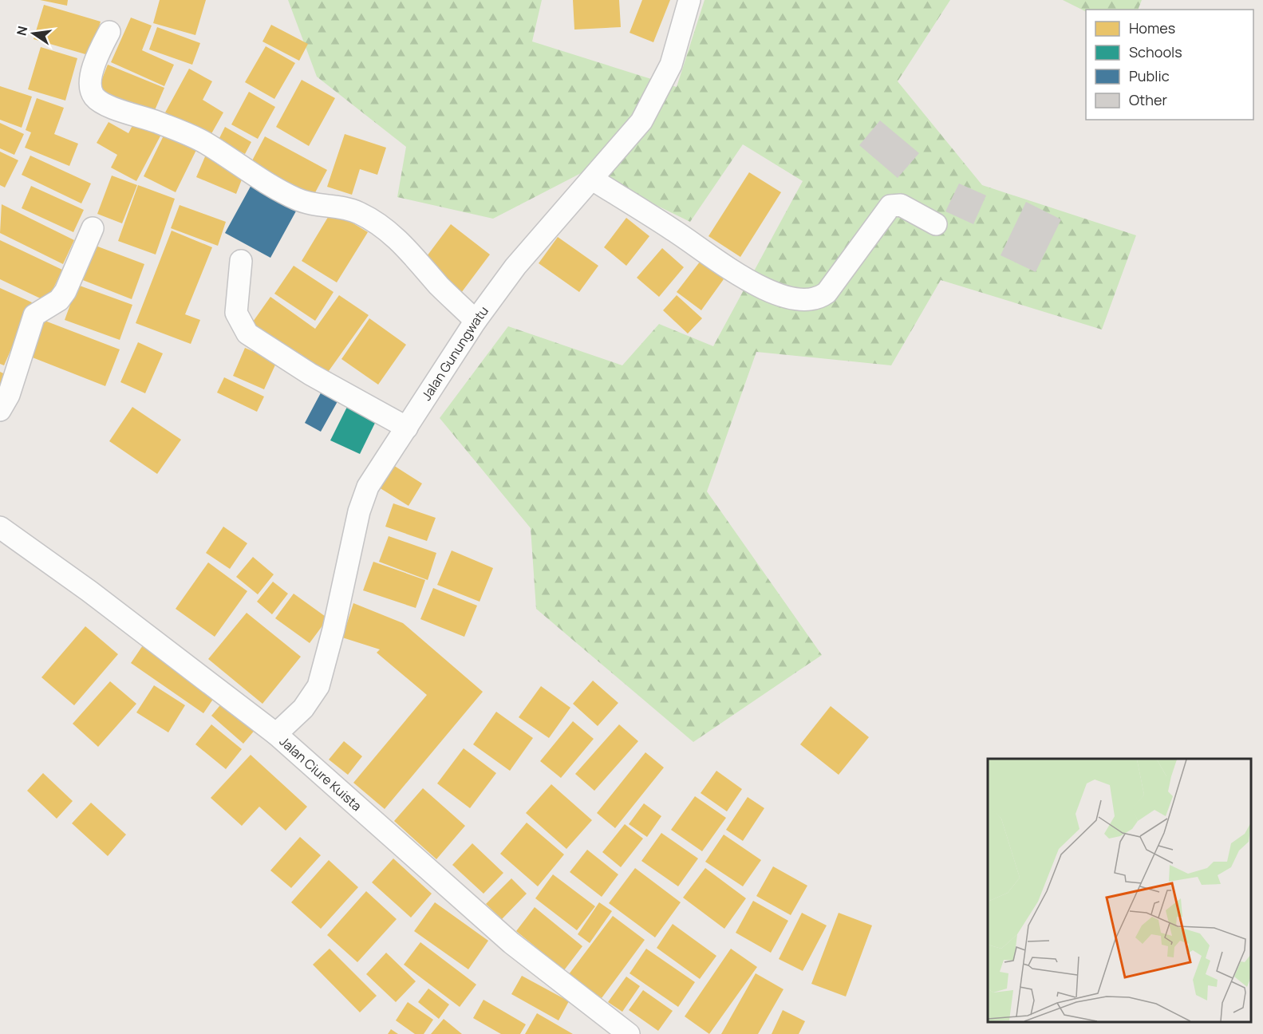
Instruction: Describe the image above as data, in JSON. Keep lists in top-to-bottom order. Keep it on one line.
{"streets":{"street":["Jalan Gunungwatu","Jalan Ciure Kuista"]},"crossings":[["Jalan Gunungwatu","Jalan Ciure Kuista"]],"legend":["Homes","Schools","Public","Other"],"north":"left"}
